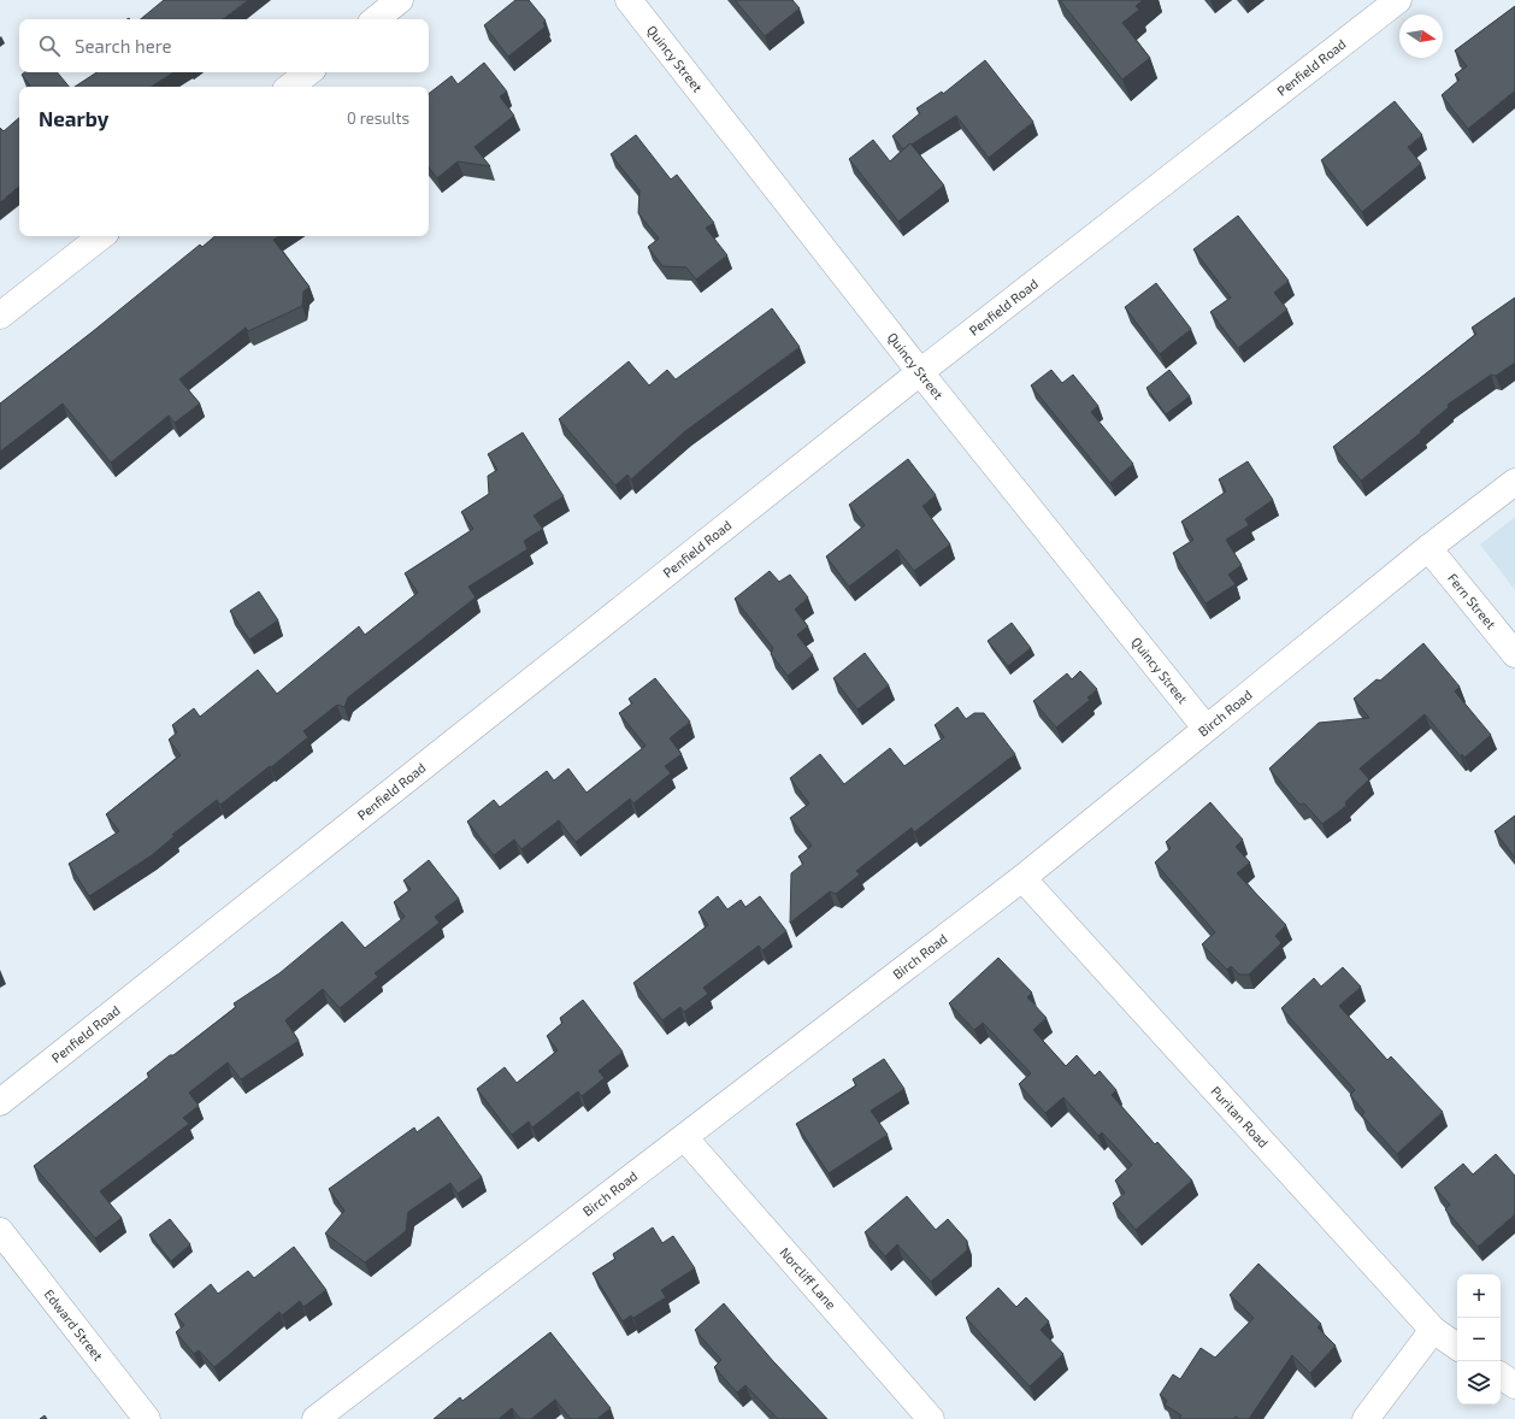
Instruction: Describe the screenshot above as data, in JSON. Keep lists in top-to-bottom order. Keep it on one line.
{"streets":{"street":["Quincy Street","Penfield Road","Fern Street","Birch Road","Puritan Road","Norcliff Lane","Edward Street"]},"crossings":[["Quincy Street","Penfield Road"],["Quincy Street","Birch Road"],["Fern Street","Birch Road"],["Birch Road","Puritan Road"],["Birch Road","Norcliff Lane"]],"north":"right","page":{"search":"Search here","heading":["Nearby","0 results"],"map_buttons":["+","−"]}}
